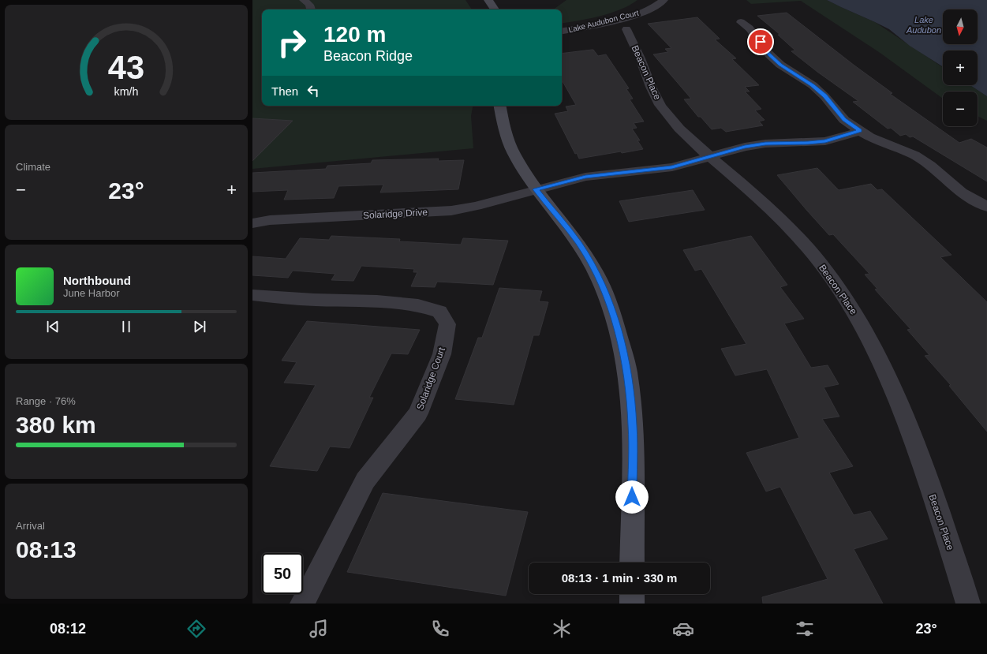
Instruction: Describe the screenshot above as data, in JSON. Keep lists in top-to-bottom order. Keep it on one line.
{"streets":{"street":["Lake Audubon Court","Beacon Place","Solaridge Drive","Solaridge Court"]},"crossings":[["Beacon Place","Solaridge Drive"]],"water":["Lake Audubon"],"north":"bottom","page":{"map_buttons":["+","−"],"turn":["120 m","Beacon Ridge"],"then":"Then","tile":["Climate",["Range · 76%","380 km"],["Arrival","08:13"]],"heat":["−","23°","+"],"song":["Northbound","June Harbor"],"limit":"50","trip":"08:13 · 1 min · 330 m","tabs":["08:12","23°"],"gauge":["43","km/h"]}}
